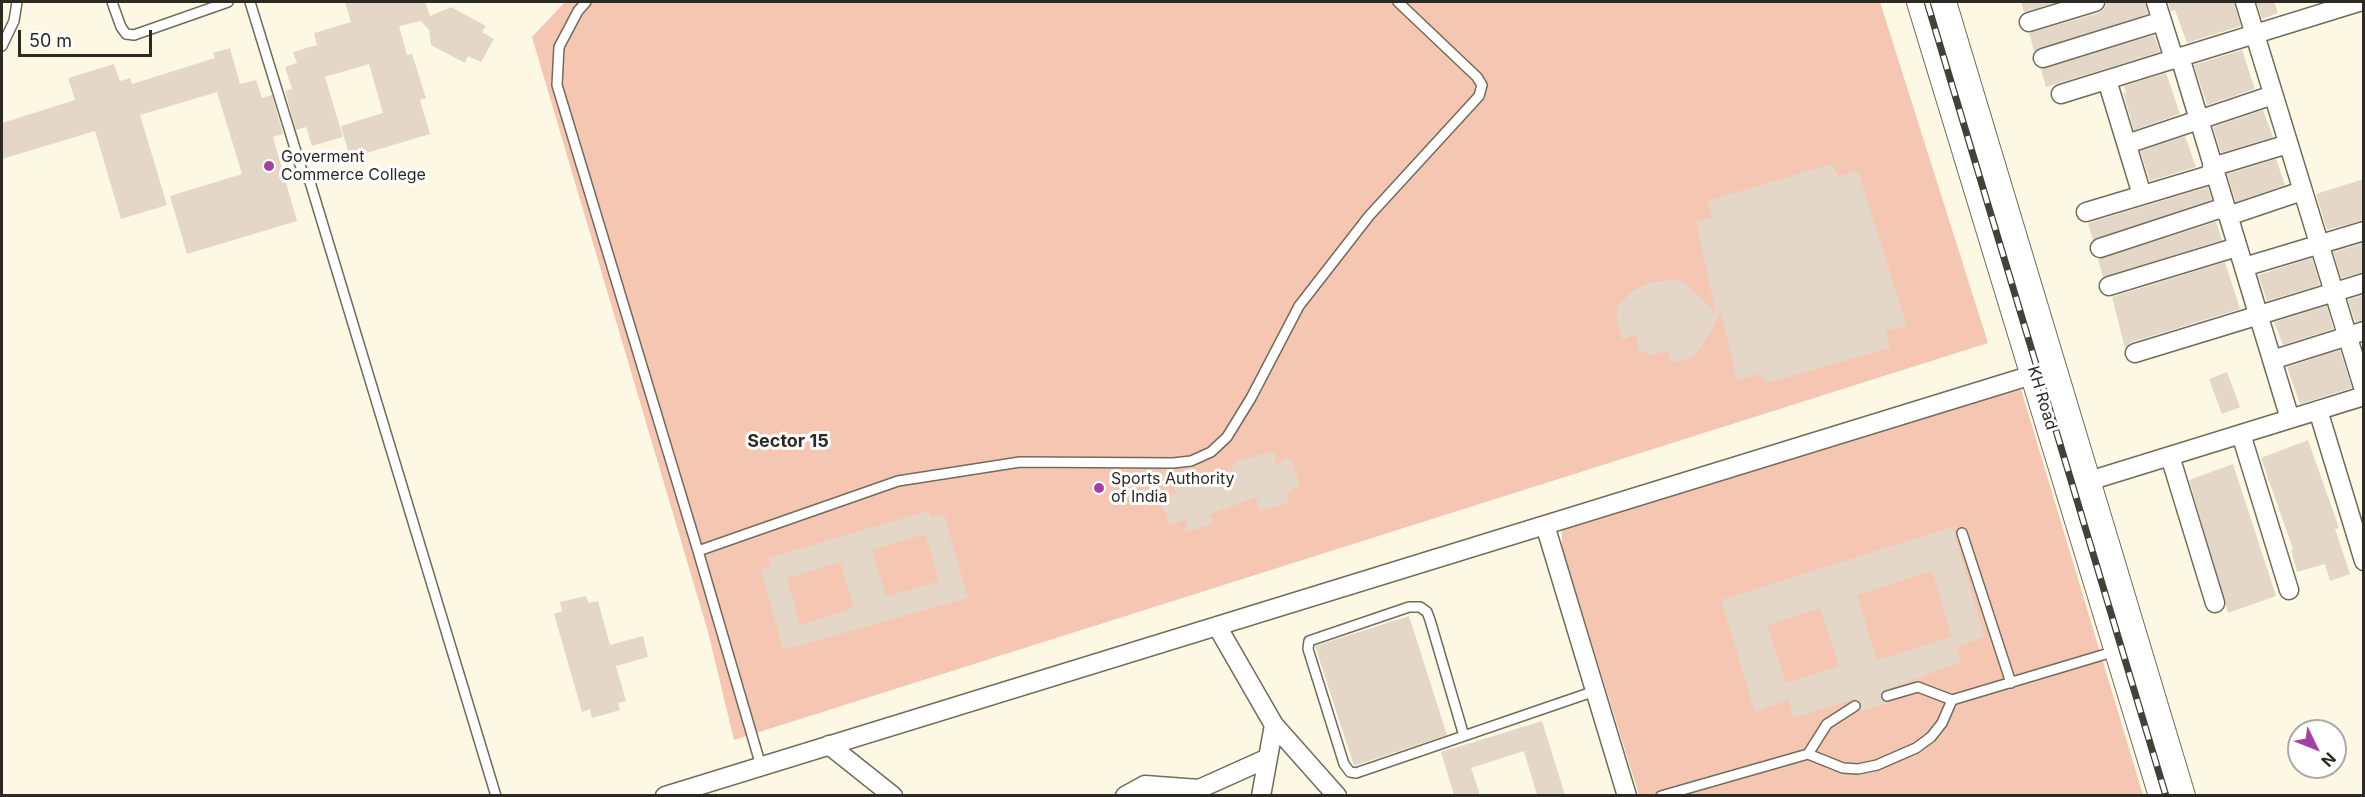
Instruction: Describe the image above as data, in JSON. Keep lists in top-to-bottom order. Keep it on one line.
{"streets":{"main road":["KH Road"]},"districts":["Sector 15"],"places":["Goverment Commerce College","Sports Authority of India"],"scale_bar":"50 m","north":"bottom right"}
